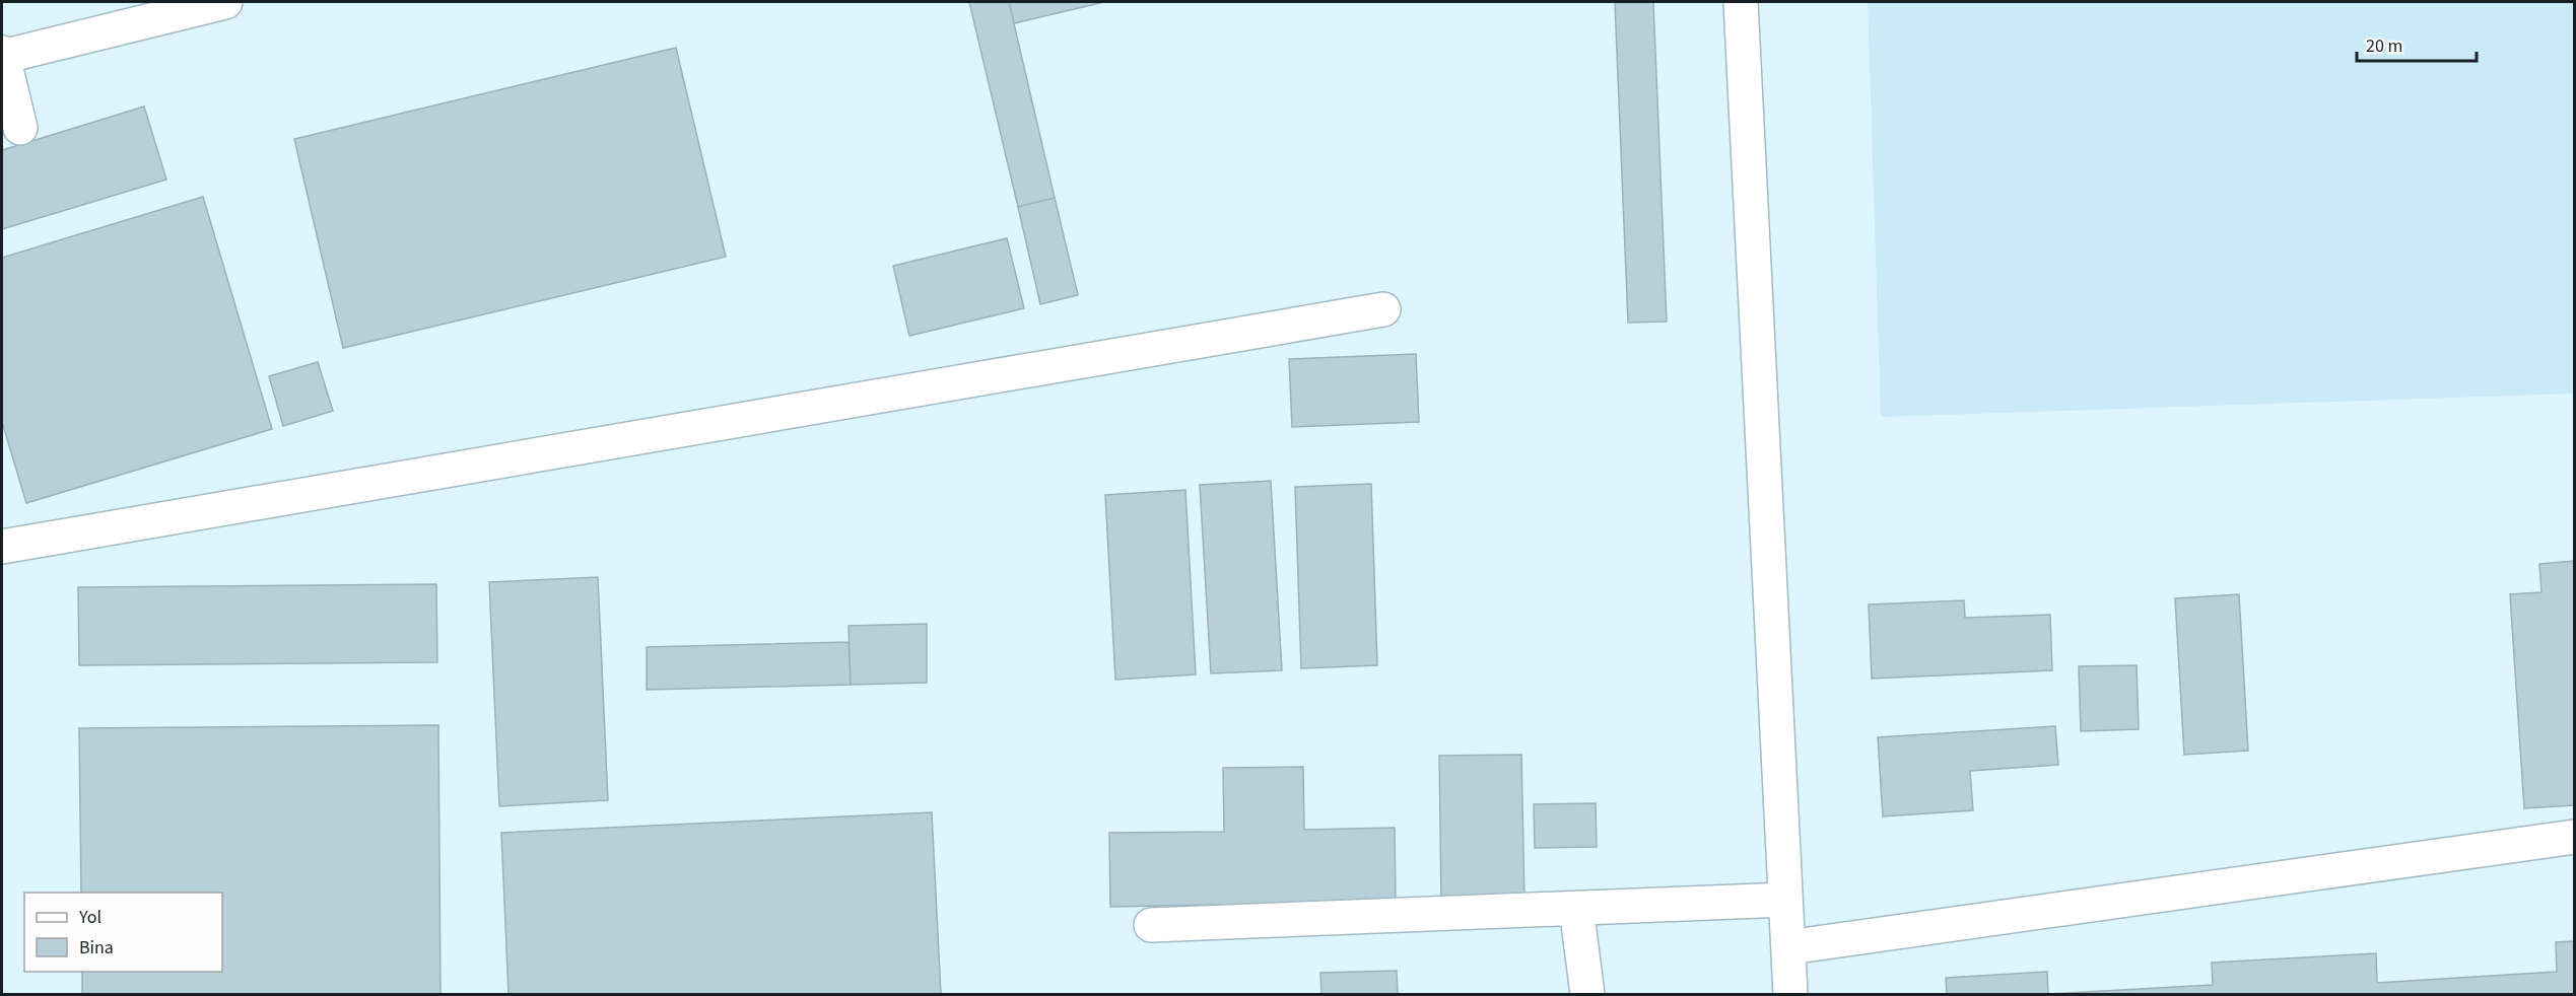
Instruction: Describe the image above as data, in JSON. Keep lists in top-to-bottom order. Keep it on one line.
{"legend":["Yol","Bina"],"scale_bar":"20 m"}
